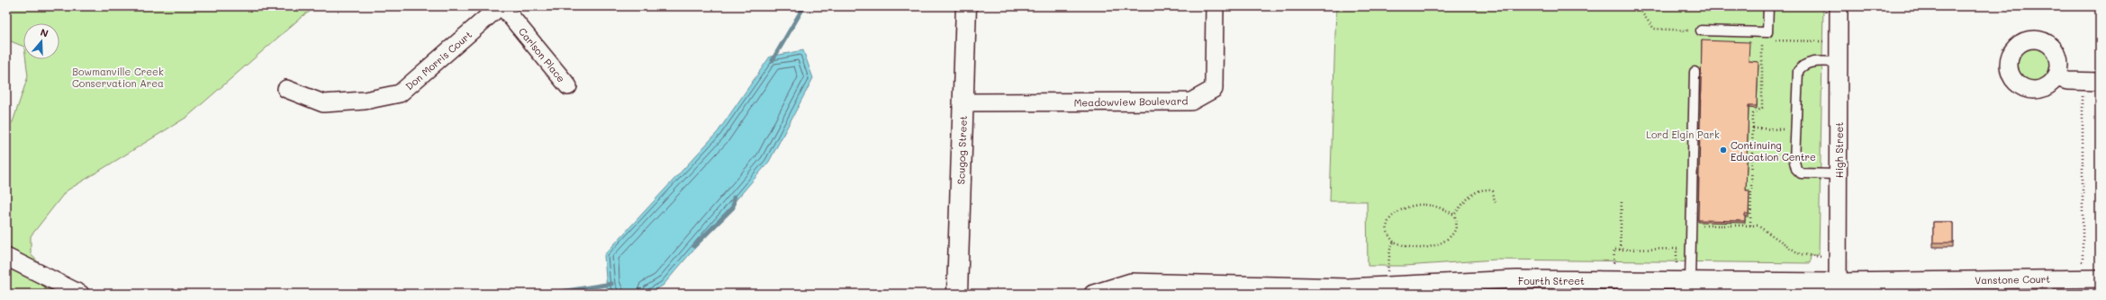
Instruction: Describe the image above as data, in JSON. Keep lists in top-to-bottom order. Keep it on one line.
{"streets":{"street":["Carlson Place","Don Morris Court","Meadowview Boulevard","Scugog Street","High Street","Vanstone Court","Fourth Street"]},"crossings":[["Meadowview Boulevard","Scugog Street"],["High Street","Vanstone Court"],["High Street","Fourth Street"],["Vanstone Court","Fourth Street"]],"parks":["Bowmanville Creek Conservation Area","Lord Elgin Park"],"places":["Continuing Education Centre"],"north":"top"}
